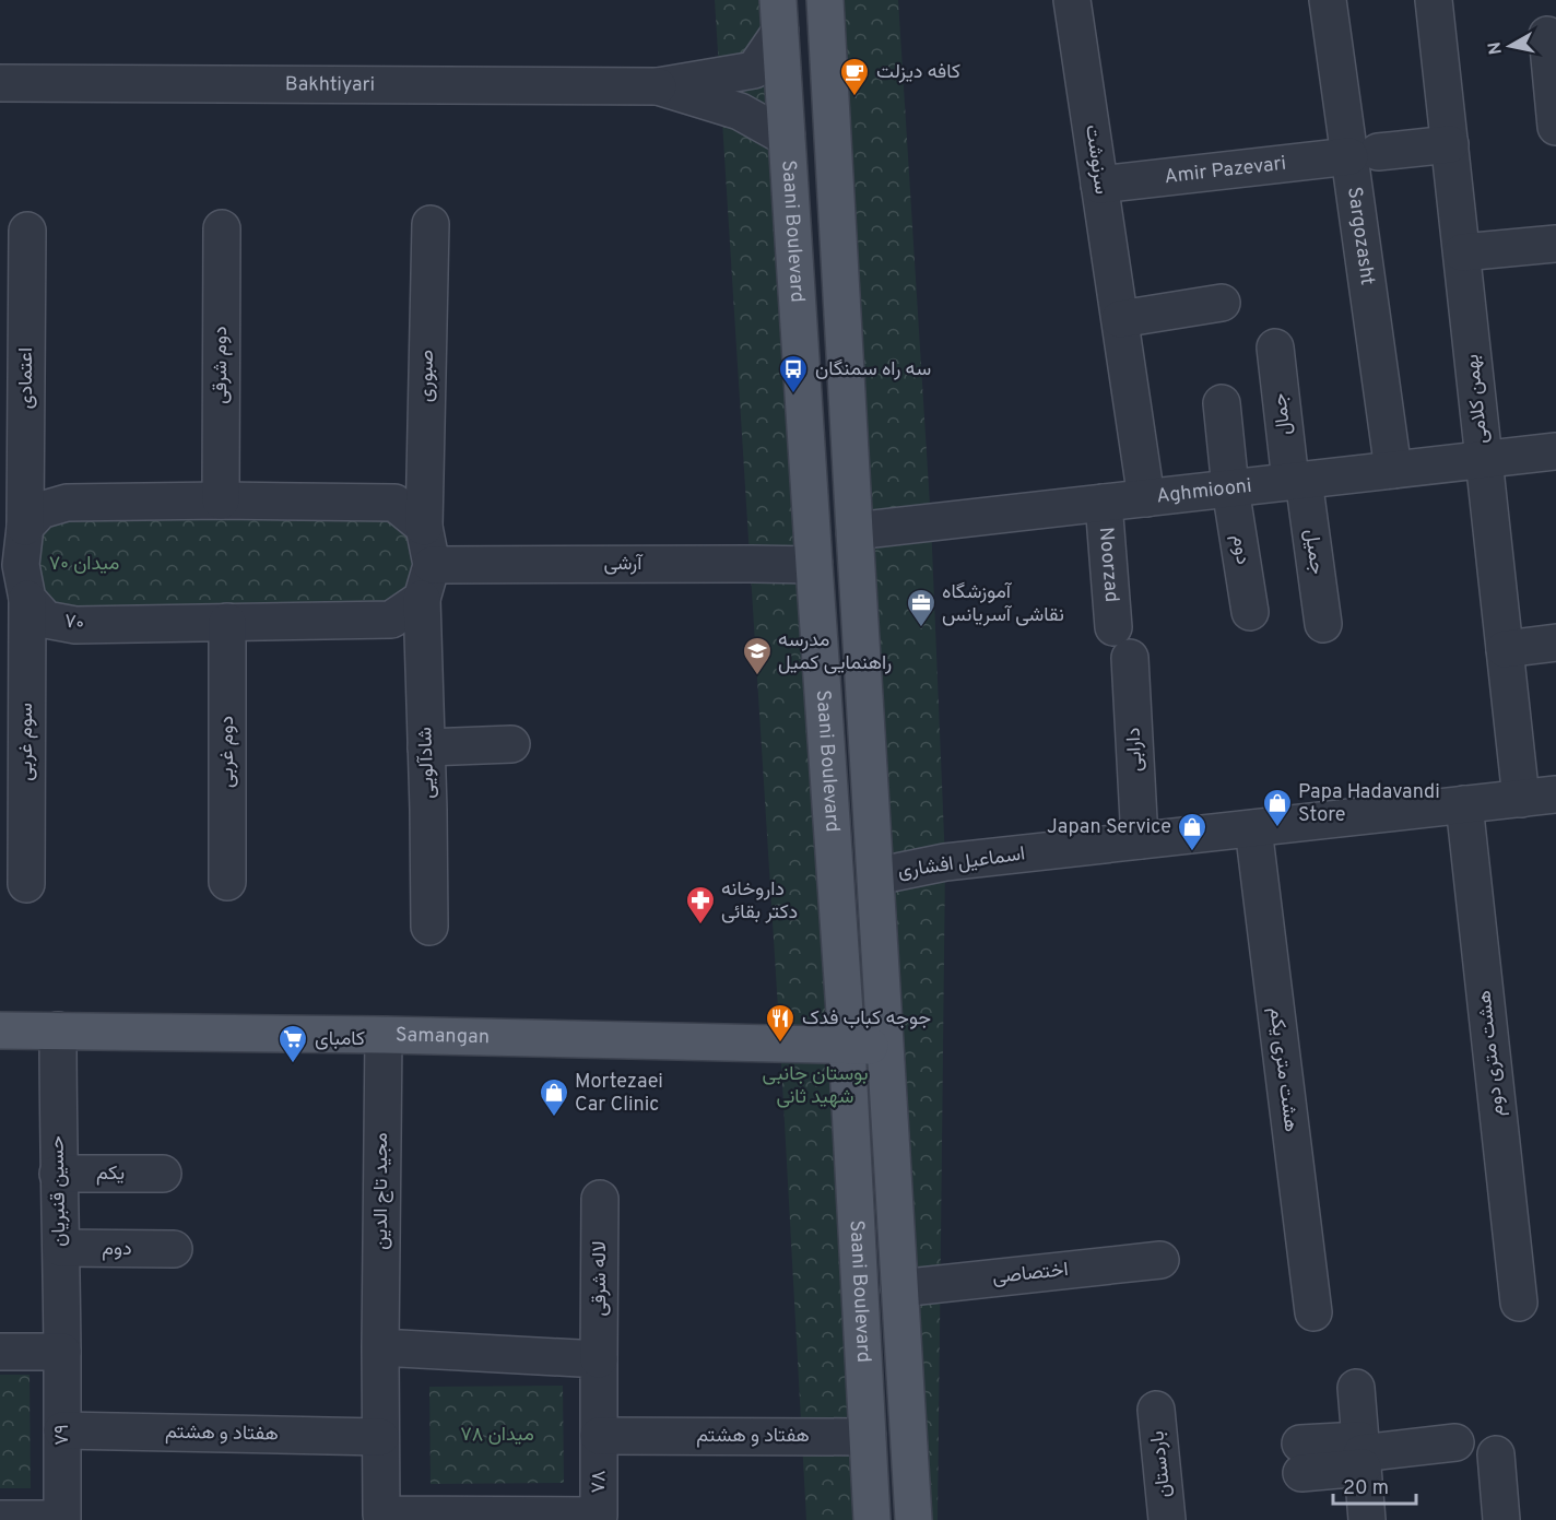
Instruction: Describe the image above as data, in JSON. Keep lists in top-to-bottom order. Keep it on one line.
{"streets":{"main road":["Saani Boulevard","Samangan"],"street":["Bakhtiyari","سرنوشت","Amir Pazevari","Sargozasht","دوم شرقی","صبوری","اعتمادی","بهمن کلامی","جمال","Aghmiooni","دوم","جمیل","آرشی","Noorzad","۷۰","سوم غربی","دارابی","دوم غربی","شادآلویی","اسماعیل افشاری","هشت متری دوم","هشت متری یکم","یکم","حسین قنبریان","مجید تاج الدین","اختصاصی","لاله شرقی","هفتاد و هشتم","۷۹","باردستان","۷۸"]},"crossings":[["سرنوشت","Amir Pazevari"],["سرنوشت","Aghmiooni"],["Amir Pazevari","Sargozasht"],["Amir Pazevari","بهمن کلامی"],["Saani Boulevard","Aghmiooni"],["Saani Boulevard","آرشی"],["Saani Boulevard","اسماعیل افشاری"],["Saani Boulevard","Samangan"],["Saani Boulevard","اختصاصی"],["Saani Boulevard","هفتاد و هشتم"],["Sargozasht","Aghmiooni"],["بهمن کلامی","Aghmiooni"],["بهمن کلامی","اسماعیل افشاری"],["جمال","Aghmiooni"],["جمال","جمیل"],["Aghmiooni","دوم"],["Aghmiooni","جمیل"],["Aghmiooni","Noorzad"],["دوم","حسین قنبریان"],["آرشی","۷۰"],["آرشی","شادآلویی"],["Noorzad","دارابی"],["۷۰","سوم غربی"],["۷۰","دوم غربی"],["۷۰","شادآلویی"],["دارابی","اسماعیل افشاری"],["اسماعیل افشاری","هشت متری دوم"],["اسماعیل افشاری","هشت متری یکم"],["Samangan","حسین قنبریان"],["Samangan","مجید تاج الدین"],["یکم","حسین قنبریان"],["حسین قنبریان","۷۹"],["مجید تاج الدین","۷۸"],["لاله شرقی","۷۸"],["هفتاد و هشتم","۷۹"],["هفتاد و هشتم","۷۸"]],"parks":["میدان ۷۰","بوستان جانبی شهید ثانی","میدان ۷۸"],"places":{"cafe":["کافه دیزلت"],"bus stop":["سه راه سمنگان"],"office":["آموزشگاه نقاشی آسریانس"],"school or university":["مدرسه راهنمایی کمیل"],"shop":["Papa Hadavandi Store","Japan Service","Mortezaei Car Clinic"],"pharmacy":["داروخانه دکتر بقائی"],"restaurant":["جوجه کباب فدک"],"supermarket":["کامبای"]},"scale_bar":"20 m","north":"left"}
